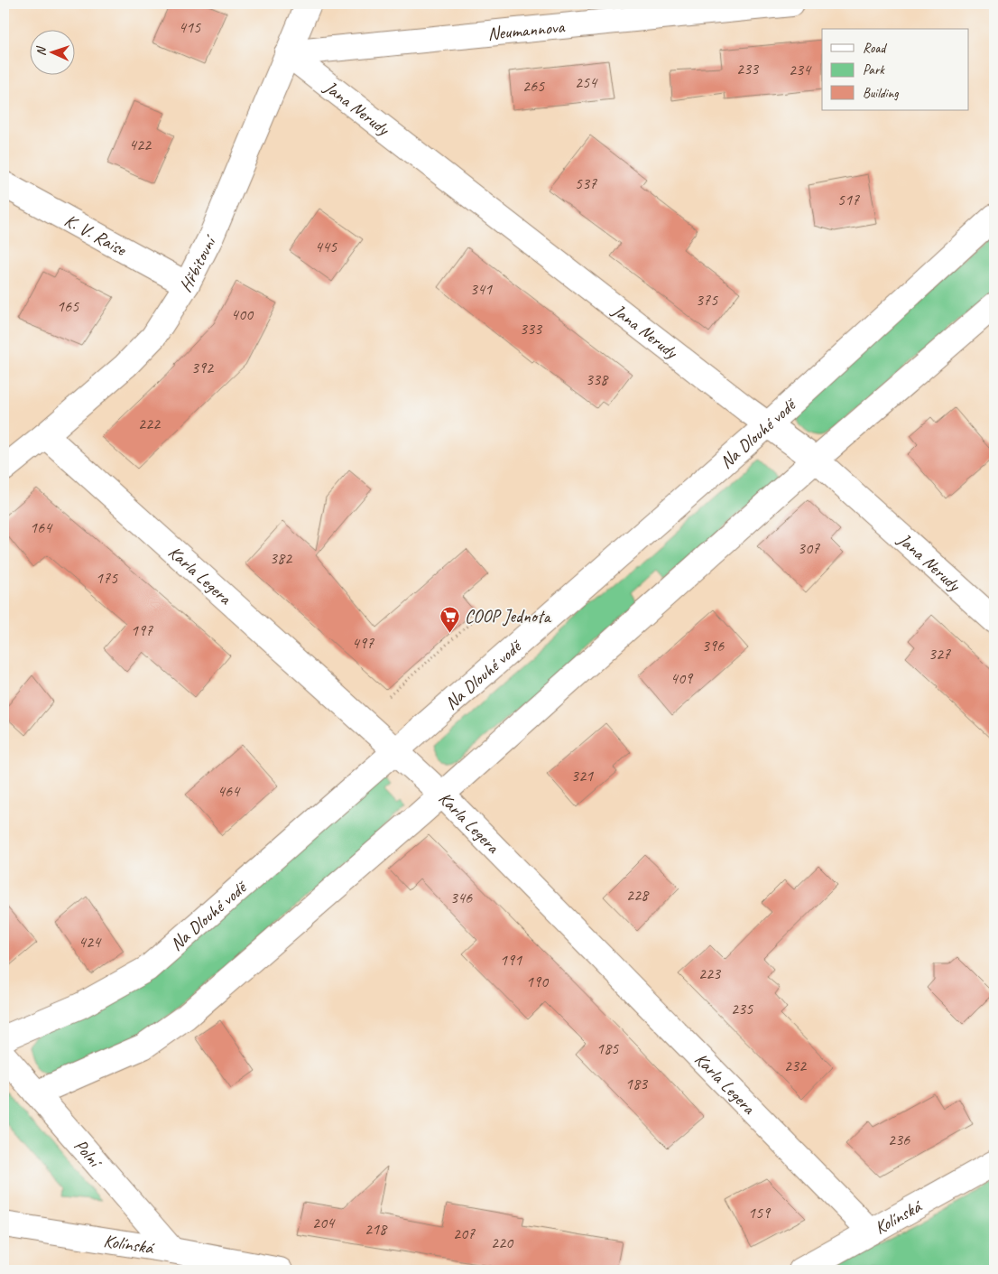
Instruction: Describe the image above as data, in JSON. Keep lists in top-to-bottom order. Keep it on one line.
{"streets":{"street":["Neumannova","Jana Nerudy","K. V. Raise","Hřbitovní","Na Dlouhé vodě","Karla Legera","Polní","Kolínská"]},"crossings":[["Neumannova","Jana Nerudy"],["Neumannova","Hřbitovní"],["Jana Nerudy","Hřbitovní"],["Jana Nerudy","Na Dlouhé vodě"],["K. V. Raise","Hřbitovní"],["Hřbitovní","Karla Legera"],["Na Dlouhé vodě","Karla Legera"],["Karla Legera","Kolínská"],["Polní","Kolínská"]],"places":{"supermarket":["COOP Jednota"]},"house_numbers":["415","233","234","254","265","422","537","517","445","341","375","165","400","333","392","338","222","164","307","382","175","197","497","396","327","409","321","464","228","346","424","191","223","190","235","185","232","183","236","159","204","218","207","220"],"legend":["Road","Park","Building"],"north":"left"}
